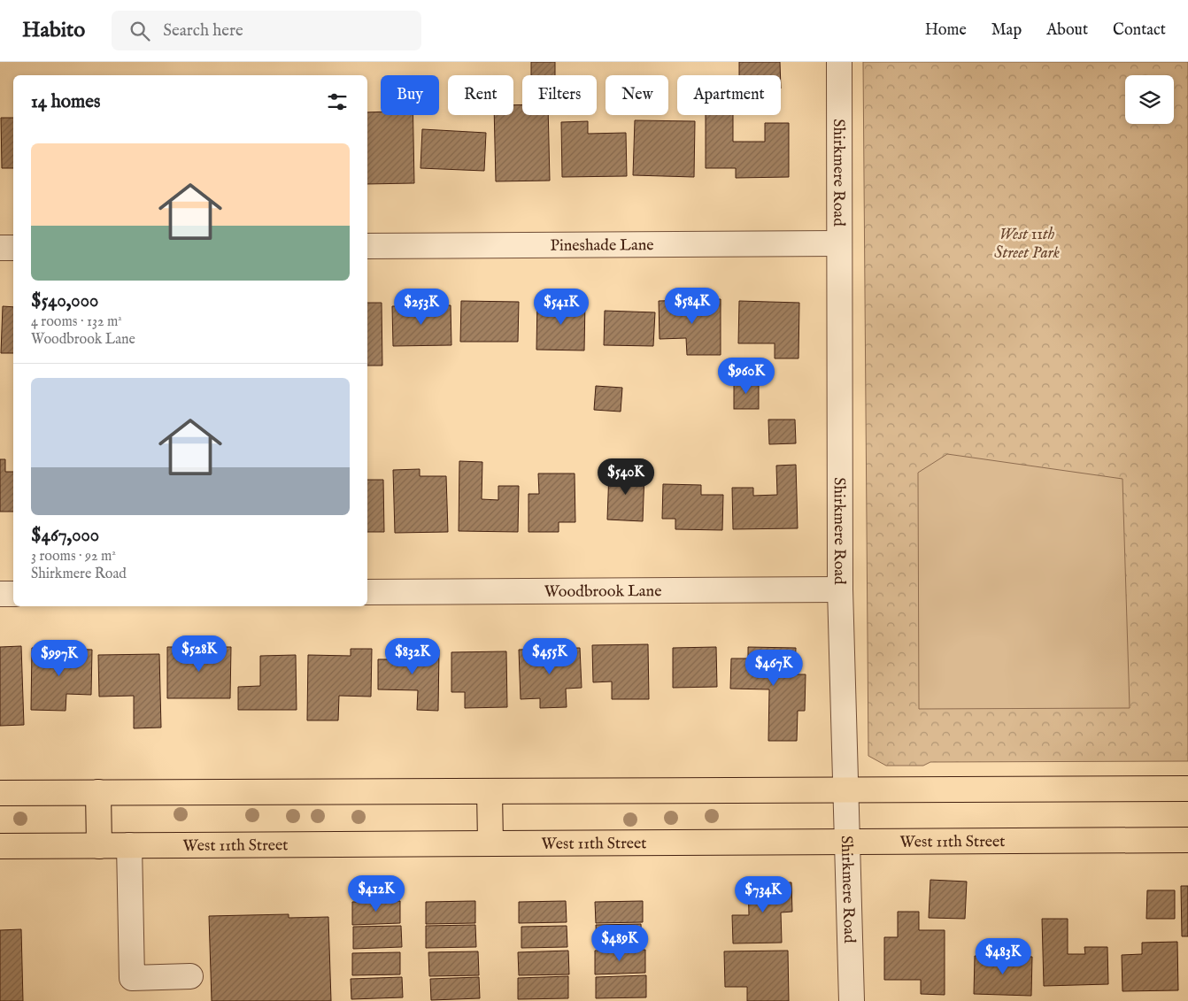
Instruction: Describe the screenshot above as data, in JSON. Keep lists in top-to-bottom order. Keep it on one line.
{"streets":{"main road":["West 11th Street"],"street":["Shirkmere Road","Pineshade Lane","Woodbrook Lane"]},"crossings":[["Shirkmere Road","Pineshade Lane"],["Shirkmere Road","Woodbrook Lane"],["Shirkmere Road","West 11th Street"]],"parks":["West 11th Street Park"],"page":{"header":"Habito","search":"Search here","nav":["Home","Map","About","Contact"],"chip":["Buy","Rent","Filters","New","Apartment"],"heading":"14 homes","list":[{"name":"$540,000","note":"4 rooms · 132 m² · Woodbrook Lane"},{"name":"$467,000","note":"3 rooms · 92 m² · Shirkmere Road"}],"price":["$584K","$253K","$541K","$960K","$540K","$528K","$832K","$455K","$997K","$467K","$412K","$734K","$489K","$483K"]}}
